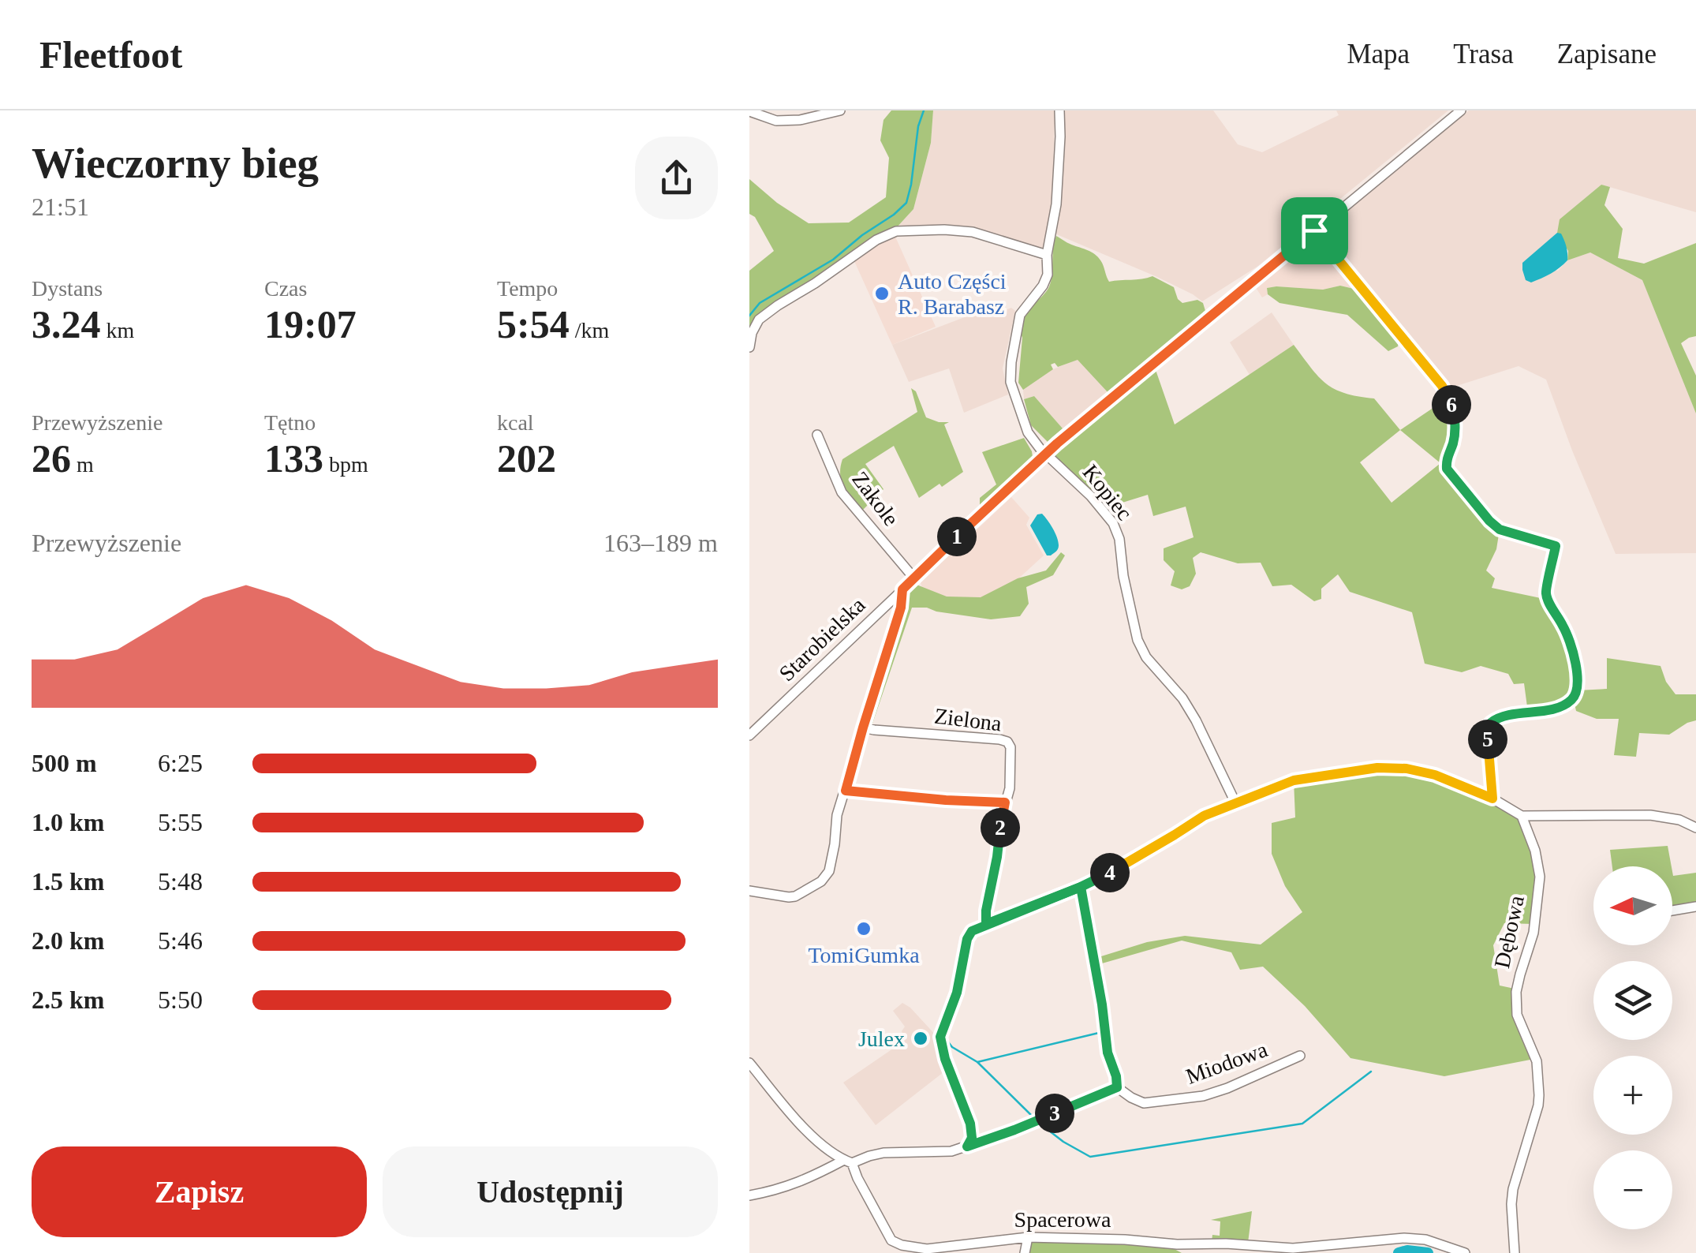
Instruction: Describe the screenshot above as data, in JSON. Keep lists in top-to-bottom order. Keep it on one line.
{"streets":{"street":["Kopiec","Zakole","Starobielska","Zielona","Dębowa","Miodowa","Spacerowa"]},"crossings":[["Kopiec","Starobielska"],["Zakole","Starobielska"]],"places":["Auto Części R. Barabasz","TomiGumka","Julex"],"north":"left","page":{"header":"Fleetfoot","nav":["Mapa","Trasa","Zapisane"],"heading":["Wieczorny bieg","21:51"],"stats":[["Dystans","3.24 km"],["Czas","19:07"],["Tempo","5:54 /km"],["Przewyższenie","26 m"],["Tętno","133 bpm"],["kcal","202"]],"pins":["6","1","5","2","4","3"],"chart":["Przewyższenie","163–189 m"],"list":[{"name":"500 m","note":"6:25"},{"name":"1.0 km","note":"5:55"},{"name":"1.5 km","note":"5:48"},{"name":"2.0 km","note":"5:46"},{"name":"2.5 km","note":"5:50"}],"map_buttons":["+","−"],"buttons":["Zapisz","Udostępnij"]}}
